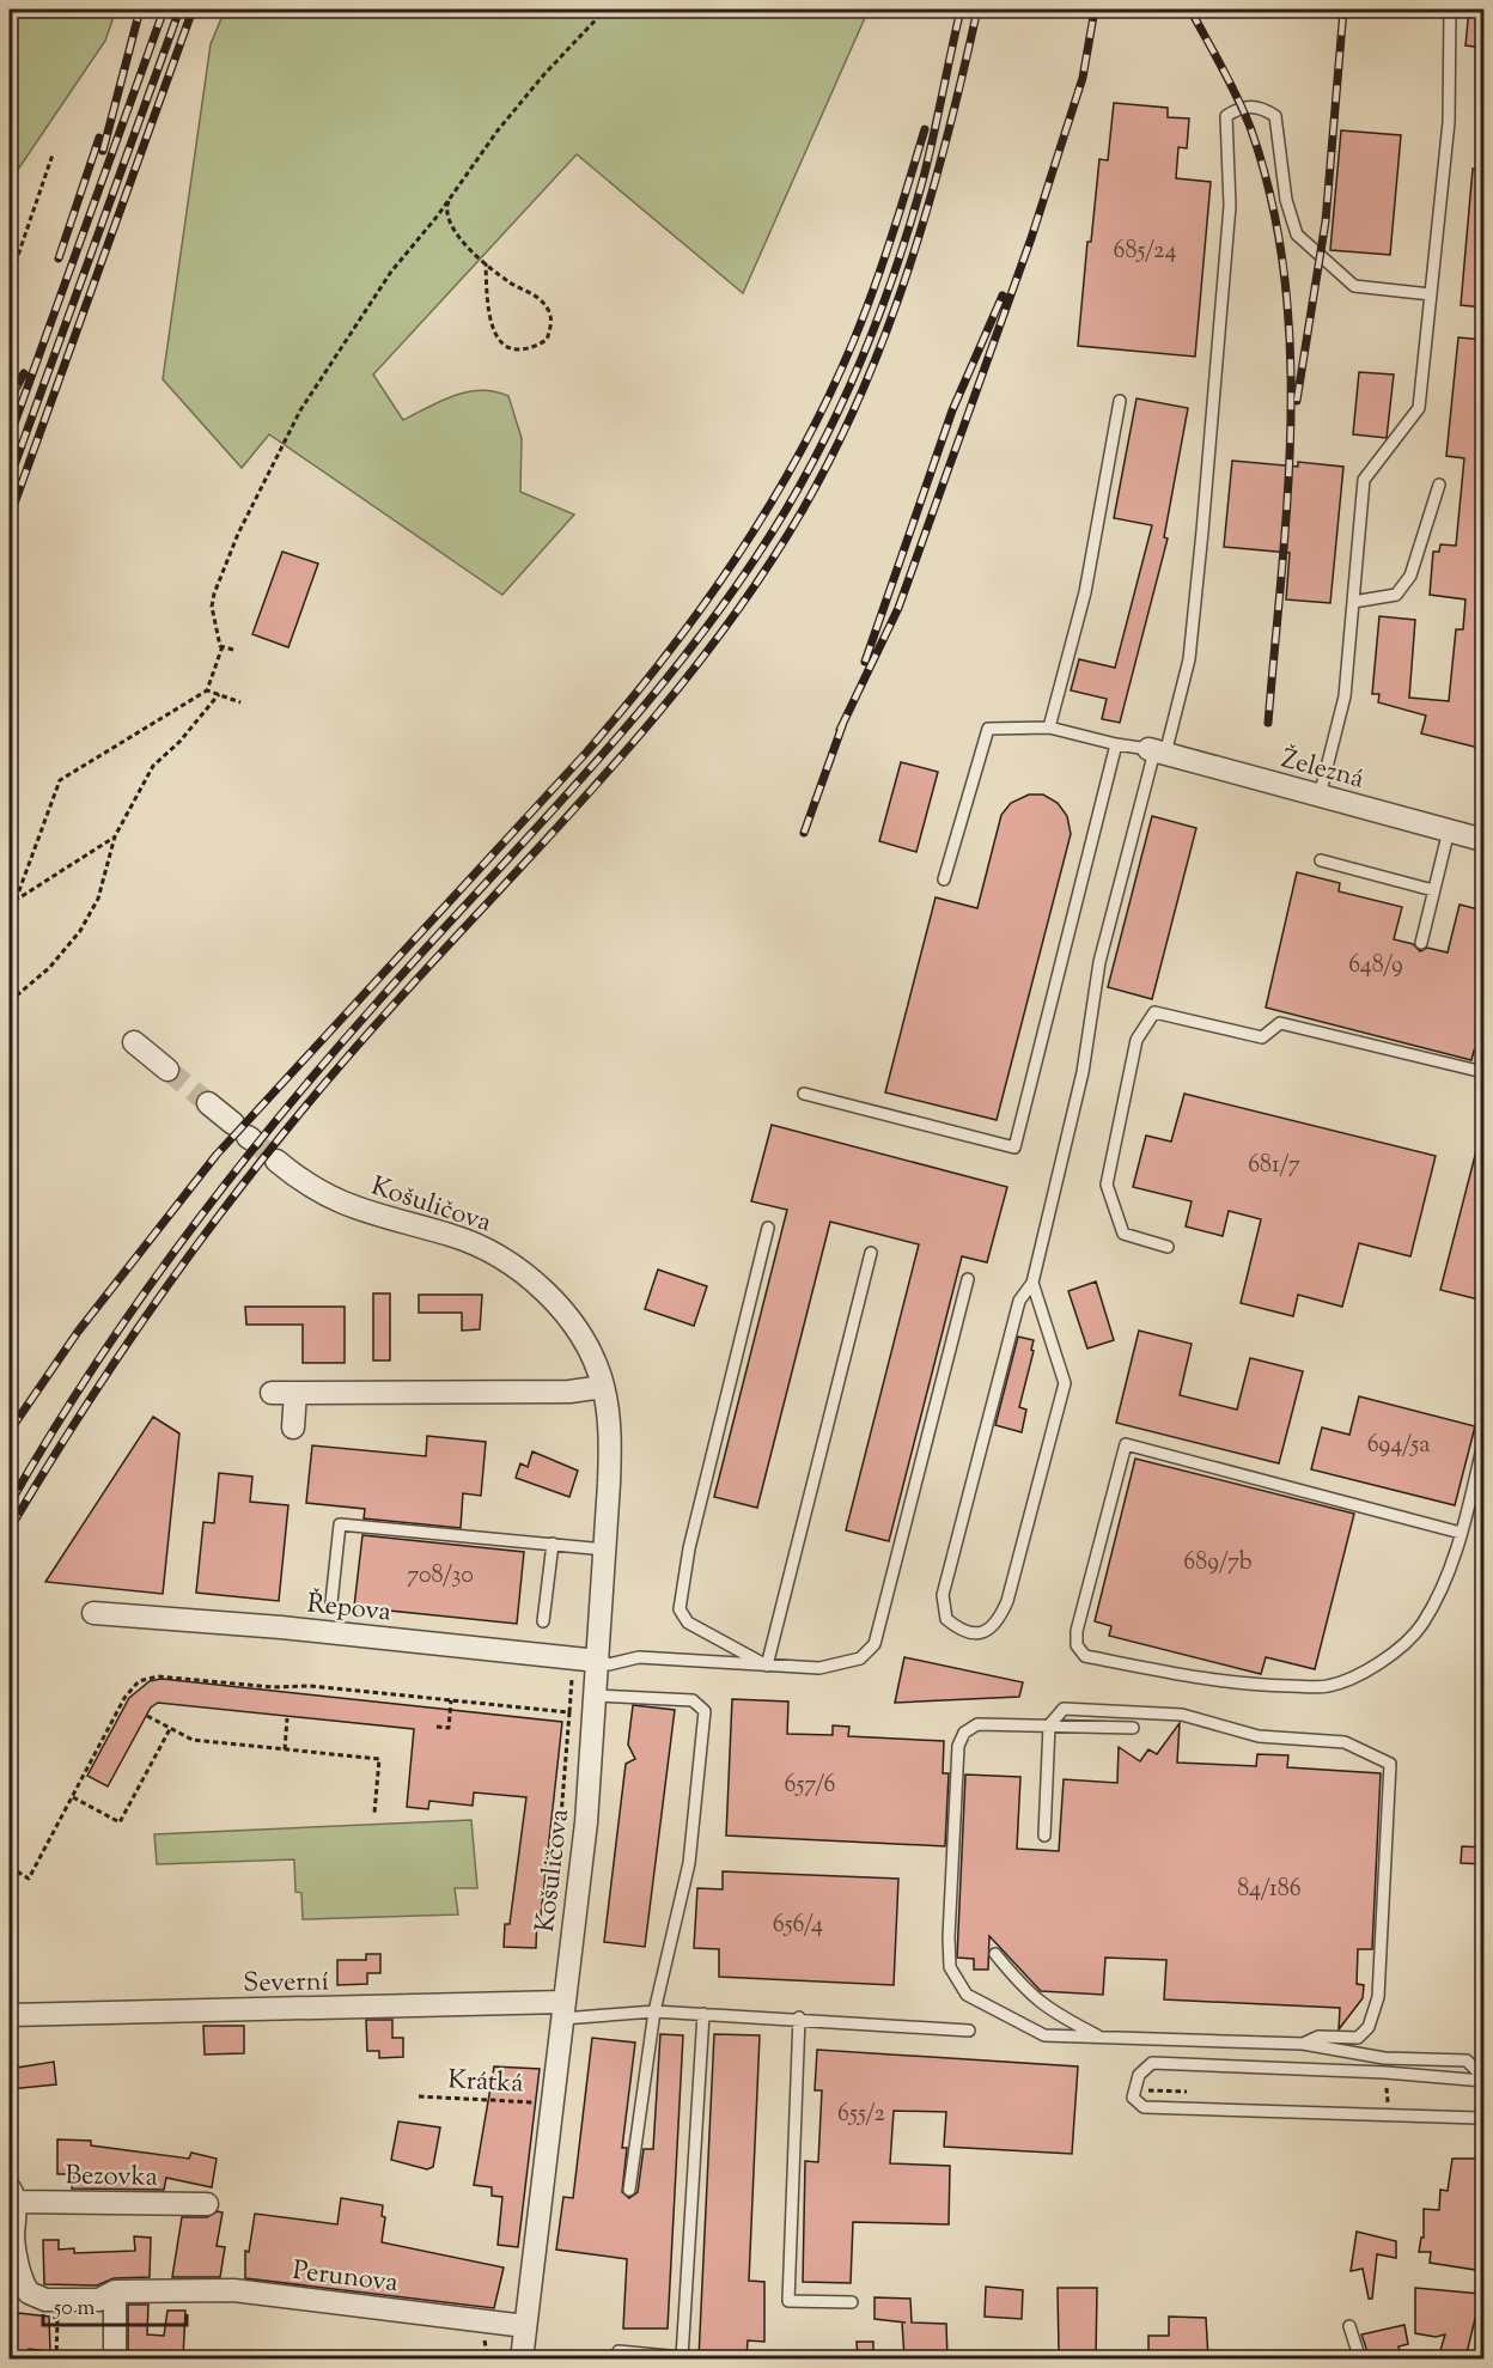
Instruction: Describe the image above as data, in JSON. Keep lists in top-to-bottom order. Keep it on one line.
{"streets":{"street":["Železná","Košuličova","Řepova","Severní","Bezovka","Perunova"],"path":["Krátká"]},"crossings":[["Košuličova","Řepova"],["Košuličova","Severní"],["Košuličova","Krátká"],["Košuličova","Perunova"],["Bezovka","Perunova"]],"house_numbers":["685/24","648/9","681/7","694/5a","689/7b","708/30","657/6","84/186","656/4","655/2"],"scale_bar":"50 m"}
